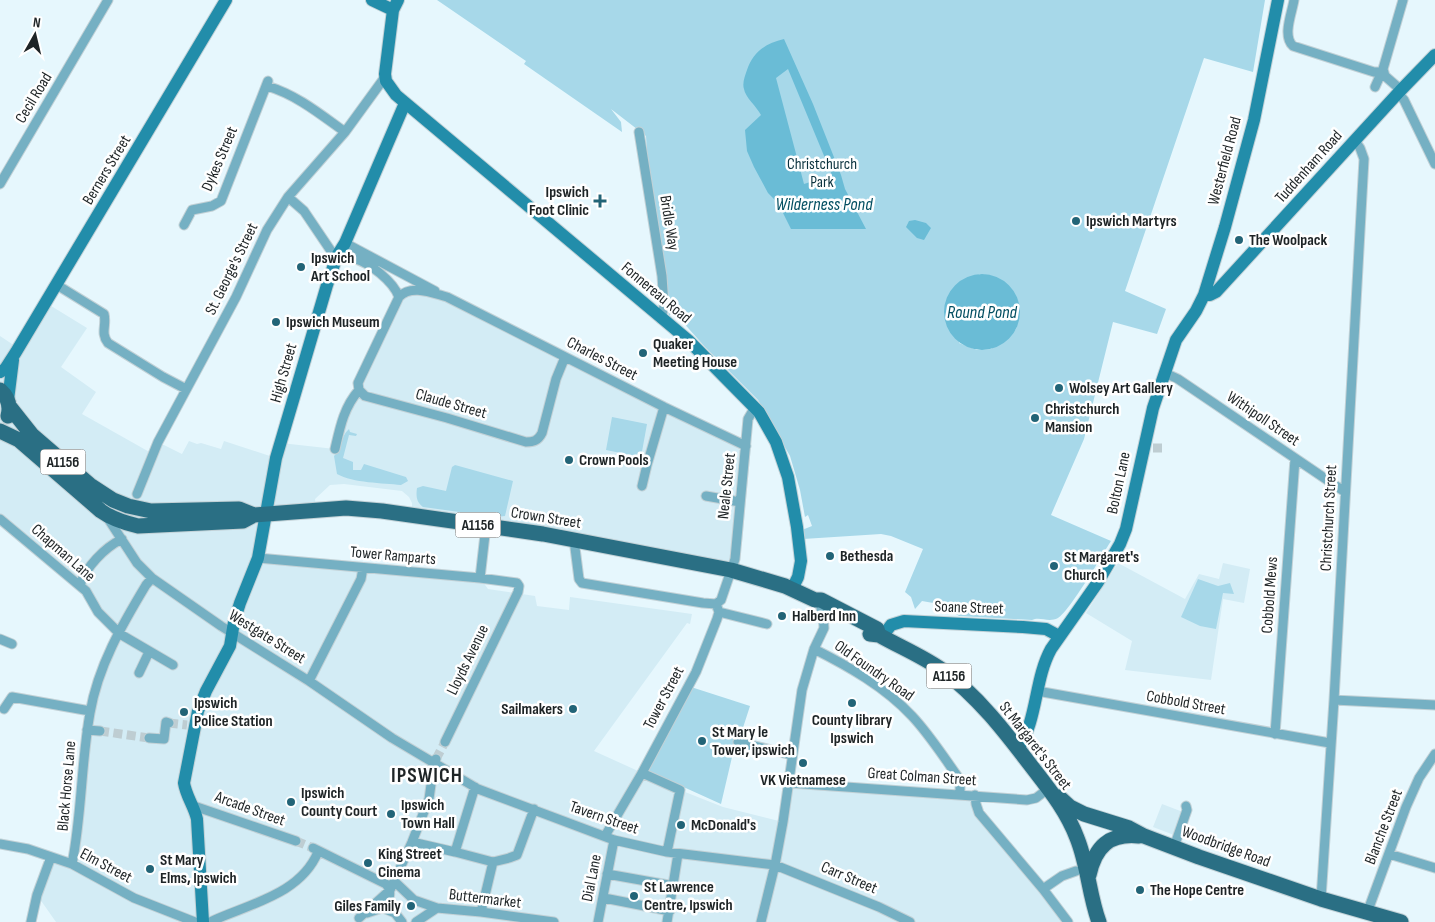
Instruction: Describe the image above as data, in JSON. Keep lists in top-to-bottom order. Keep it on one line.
{"streets":{"main road":["A1156","Crown Street","St Margaret's Street","Woodbridge Road"],"street":["Cecil Road","Dykes Street","Westerfield Road","Tuddenham Road","Berners Street","Bridle Way","St. George's Street","Fonnereau Road","Charles Street","High Street","Claude Street","Withipoll Street","Bolton Lane","Neale Street","Christchurch Street","Chapman Lane","Tower Ramparts","Cobbold Mews","Soane Street","Westgate Street","Lloyds Avenue","Old Foundry Road","Tower Street","Cobbold Street","Great Colman Street","Black Horse Lane","Arcade Street","Tavern Street","Blanche Street","Elm Street","Dial Lane","Carr Street","Buttermarket"]},"crossings":[["Dykes Street","St. George's Street"],["Westerfield Road","Tuddenham Road"],["Westerfield Road","Bolton Lane"],["Tuddenham Road","Christchurch Street"],["Berners Street","A1156"],["Bridle Way","Fonnereau Road"],["St. George's Street","Fonnereau Road"],["St. George's Street","A1156"],["St. George's Street","Crown Street"],["Fonnereau Road","High Street"],["Fonnereau Road","A1156"],["Fonnereau Road","Neale Street"],["Fonnereau Road","Crown Street"],["Charles Street","High Street"],["Charles Street","Claude Street"],["Charles Street","Neale Street"],["High Street","Crown Street"],["High Street","Tower Ramparts"],["High Street","Westgate Street"],["High Street","Arcade Street"],["Withipoll Street","Bolton Lane"],["Withipoll Street","Christchurch Street"],["Withipoll Street","Cobbold Mews"],["A1156","Crown Street"],["A1156","Soane Street"],["A1156","Westgate Street"],["A1156","St Margaret's Street"],["A1156","Woodbridge Road"],["Bolton Lane","Soane Street"],["Bolton Lane","Cobbold Street"],["Bolton Lane","St Margaret's Street"],["Neale Street","Crown Street"],["Neale Street","Tower Street"],["Crown Street","Westgate Street"],["Crown Street","Tower Street"],["Christchurch Street","Cobbold Street"],["Christchurch Street","Woodbridge Road"],["Chapman Lane","Black Horse Lane"],["Tower Ramparts","Lloyds Avenue"],["Cobbold Mews","Cobbold Street"],["Soane Street","St Margaret's Street"],["Westgate Street","Black Horse Lane"],["Westgate Street","Tavern Street"],["Old Foundry Road","Great Colman Street"],["Tower Street","Tavern Street"],["St Margaret's Street","Great Colman Street"],["St Margaret's Street","Woodbridge Road"],["Great Colman Street","Woodbridge Road"],["Black Horse Lane","Elm Street"],["Tavern Street","Dial Lane"],["Tavern Street","Carr Street"],["Blanche Street","Woodbridge Road"]],"districts":["IPSWICH"],"water":["Wilderness Pond","Round Pond"],"parks":["Christchurch Park"],"places":{"health":["Ipswich Foot Clinic"],"other":["Ipswich Martyrs","The Woolpack","Ipswich Art School","Ipswich Museum","Quaker Meeting House","Wolsey Art Gallery","Christchurch Mansion","Crown Pools","Bethesda","St Margaret's Church","Halberd Inn","County library Ipswich","Sailmakers","Ipswich Police Station","St Mary le Tower, ipswich","VK Vietnamese","Ipswich County Court","Ipswich Town Hall","McDonald's","King Street Cinema","St Mary Elms, Ipswich","The Hope Centre","St Lawrence Centre, Ipswich","Giles Family"]},"north":"top"}
